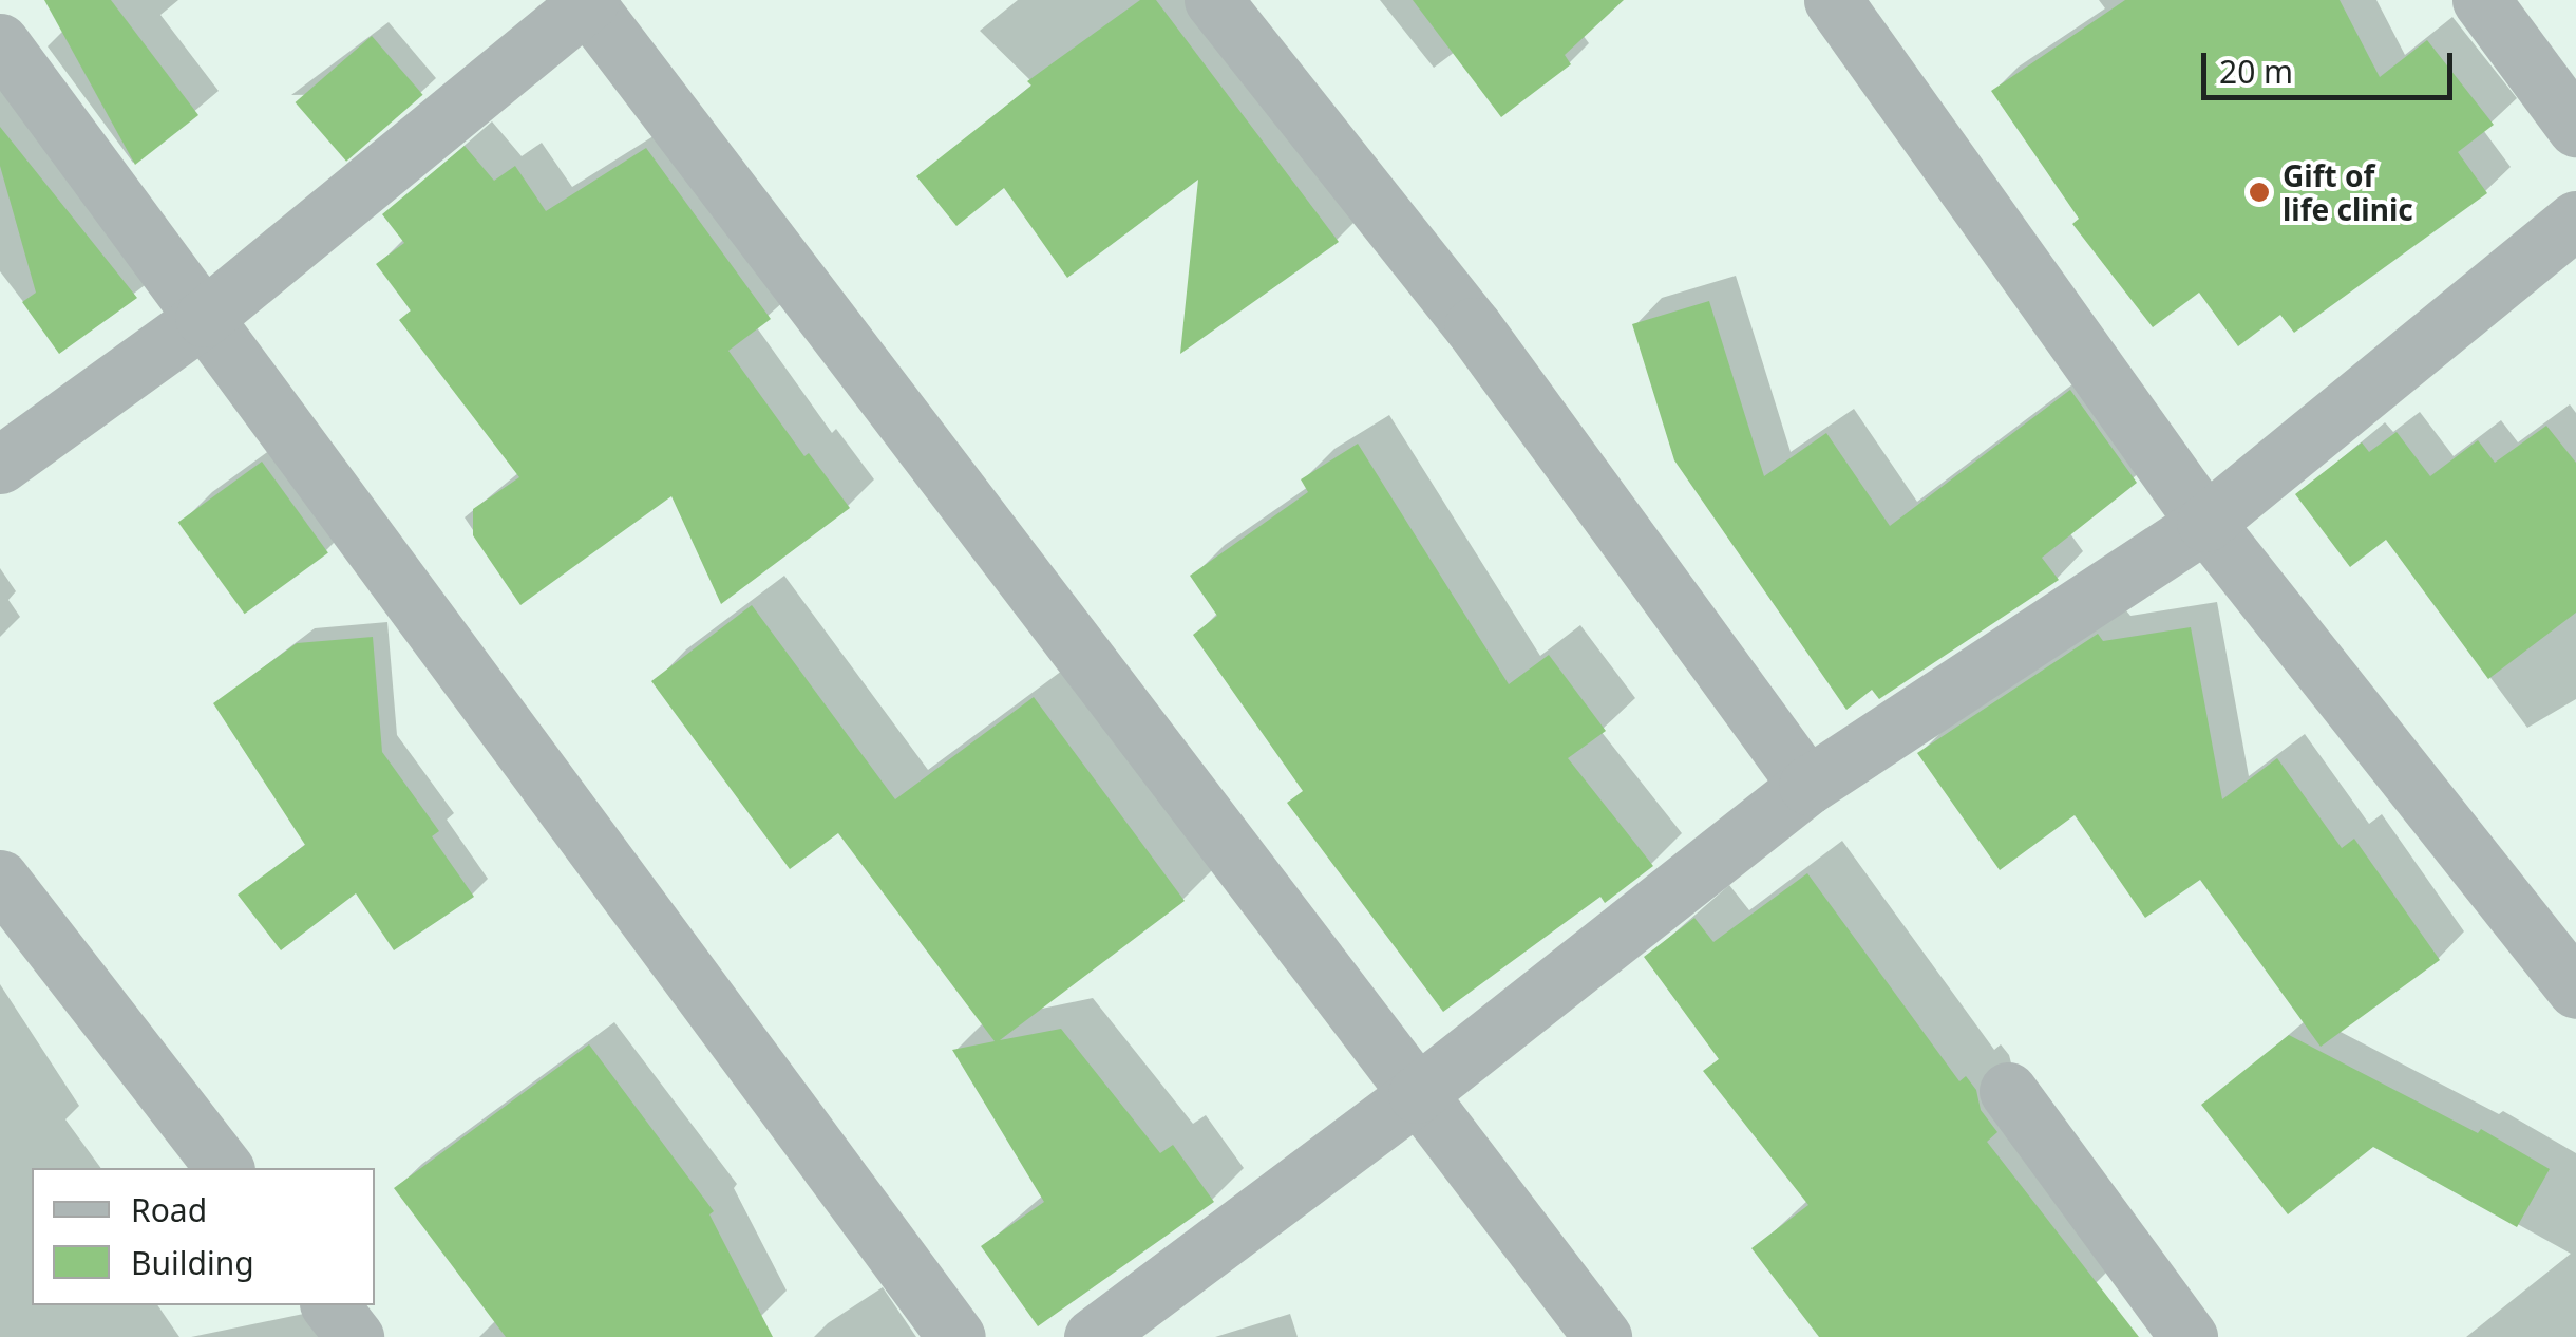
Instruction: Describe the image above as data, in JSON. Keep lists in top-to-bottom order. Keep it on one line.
{"places":["Gift of life clinic"],"legend":["Road","Building"],"scale_bar":"20 m"}
